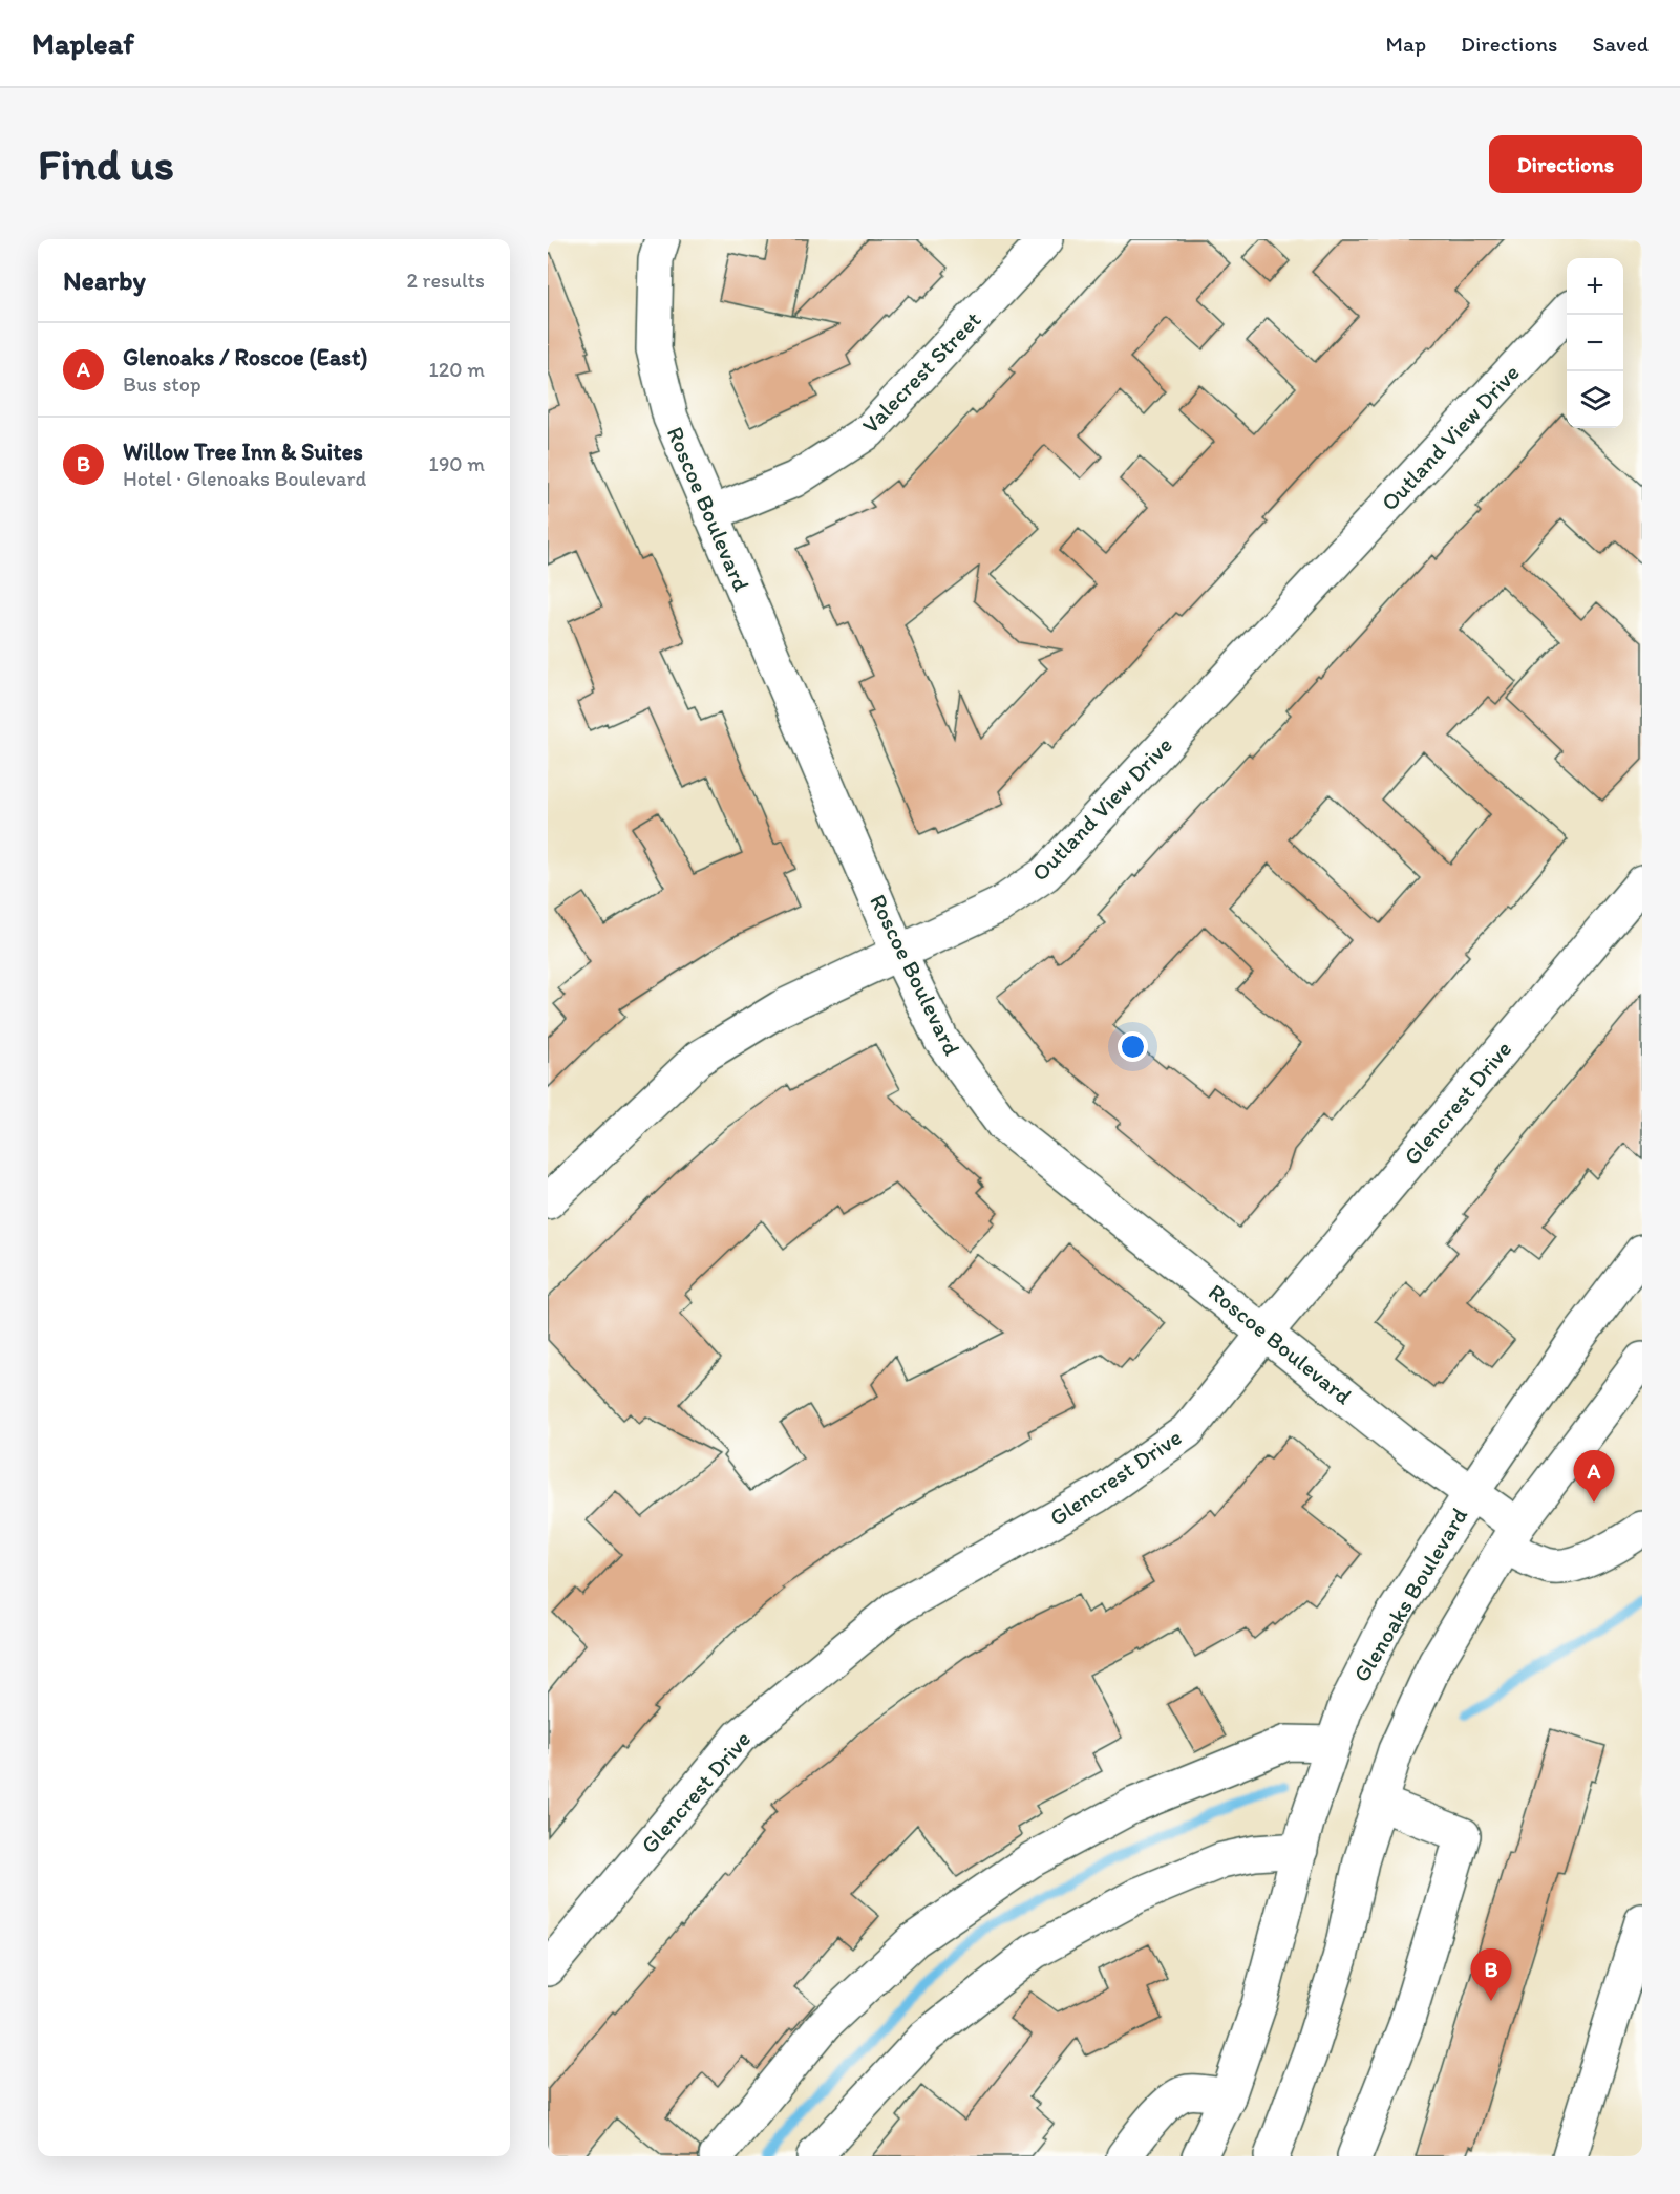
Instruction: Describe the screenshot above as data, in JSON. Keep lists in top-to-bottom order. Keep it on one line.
{"streets":{"main road":["Valecrest Street","Outland View Drive","Roscoe Boulevard","Glencrest Drive","Glenoaks Boulevard"]},"crossings":[["Valecrest Street","Roscoe Boulevard"],["Outland View Drive","Roscoe Boulevard"],["Roscoe Boulevard","Glencrest Drive"],["Roscoe Boulevard","Glenoaks Boulevard"]],"page":{"header":"Mapleaf","nav":["Map","Directions","Saved"],"buttons":"Directions","title":"Find us","heading":["Nearby","2 results"],"map_buttons":["+","−"],"list":[{"mark":"A","name":"Glenoaks / Roscoe (East)","note":"Bus stop","value":"120 m"},{"mark":"B","name":"Willow Tree Inn & Suites","note":"Hotel · Glenoaks Boulevard","value":"190 m"}],"pins":["A","B"]}}
